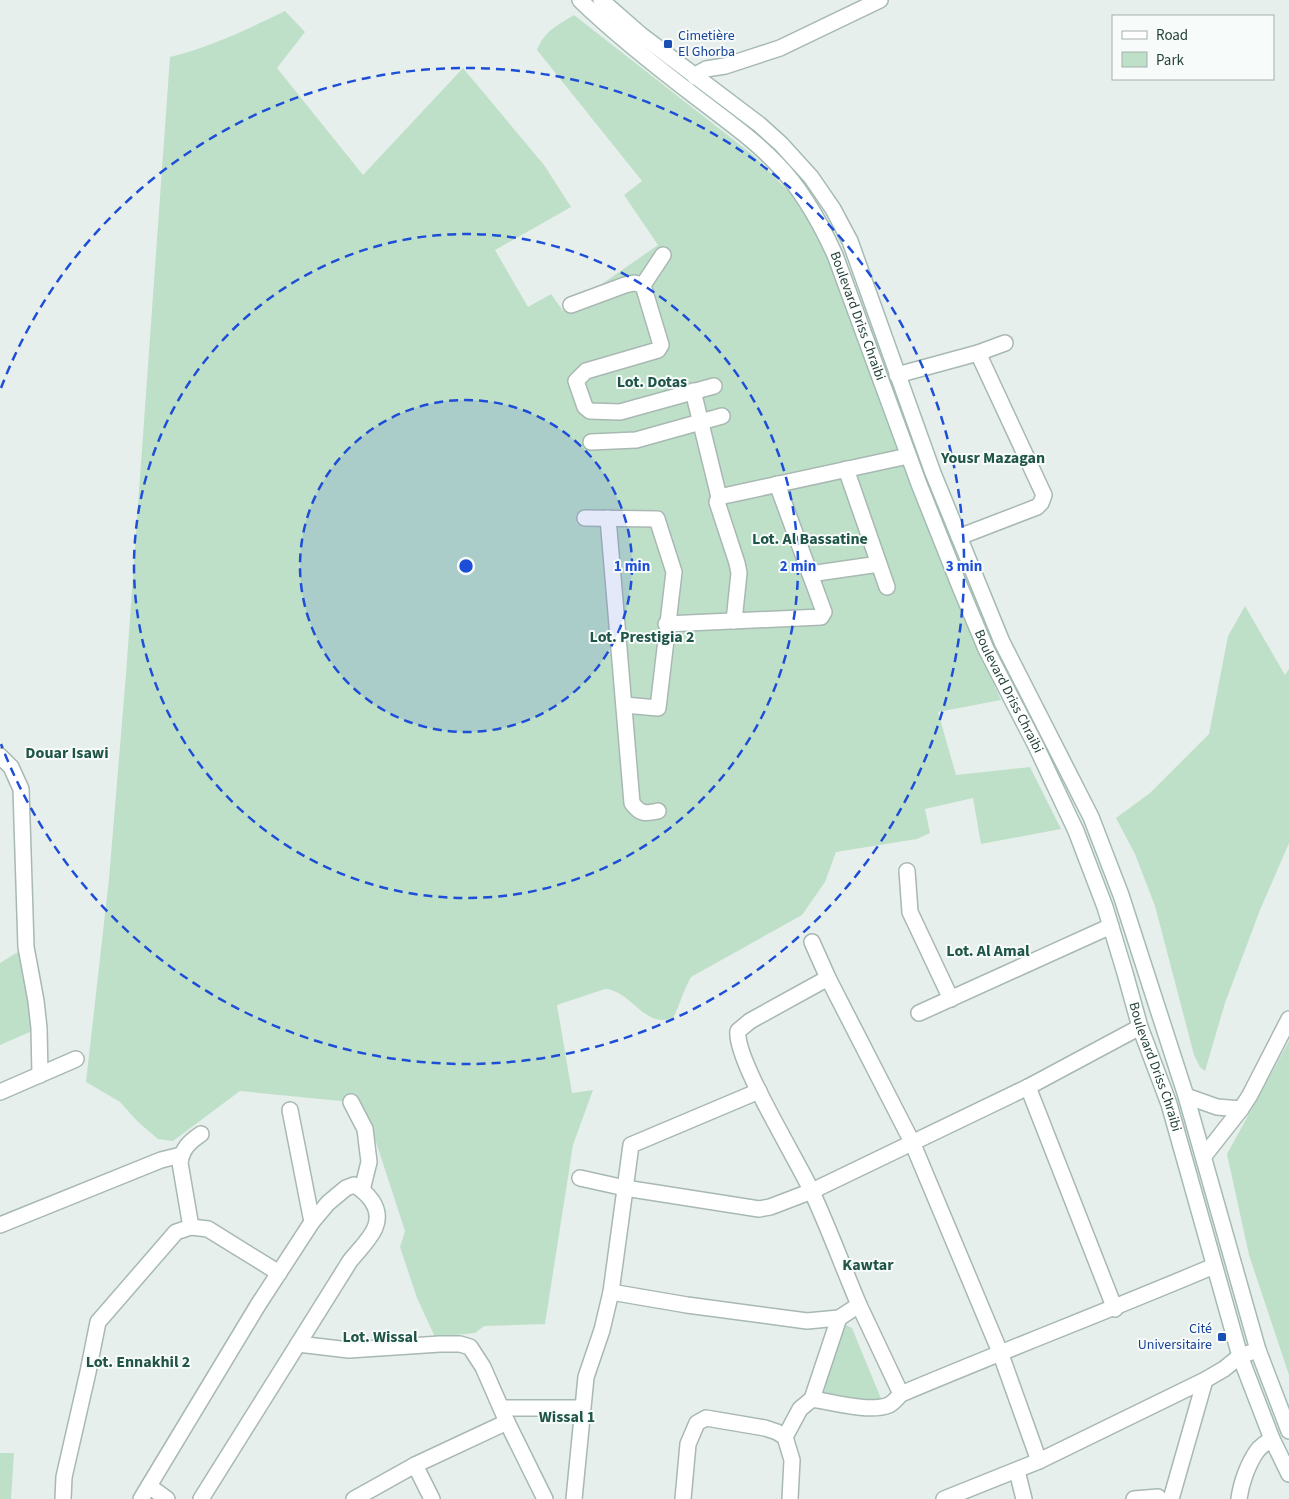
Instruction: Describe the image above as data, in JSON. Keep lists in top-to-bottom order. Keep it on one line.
{"streets":{"street":["Boulevard Driss Chraibi"]},"districts":["Lot. Dotas","Yousr Mazagan","Lot. Al Bassatine","Lot. Prestigia 2","Douar Isawi","Lot. Al Amal","Kawtar","Lot. Wissal","Lot. Ennakhil 2","Wissal 1"],"places":{"transit":["Cimetière El Ghorba","Cité Universitaire"]},"legend":["Road","Park"],"rings":["1 min","2 min","3 min"]}
